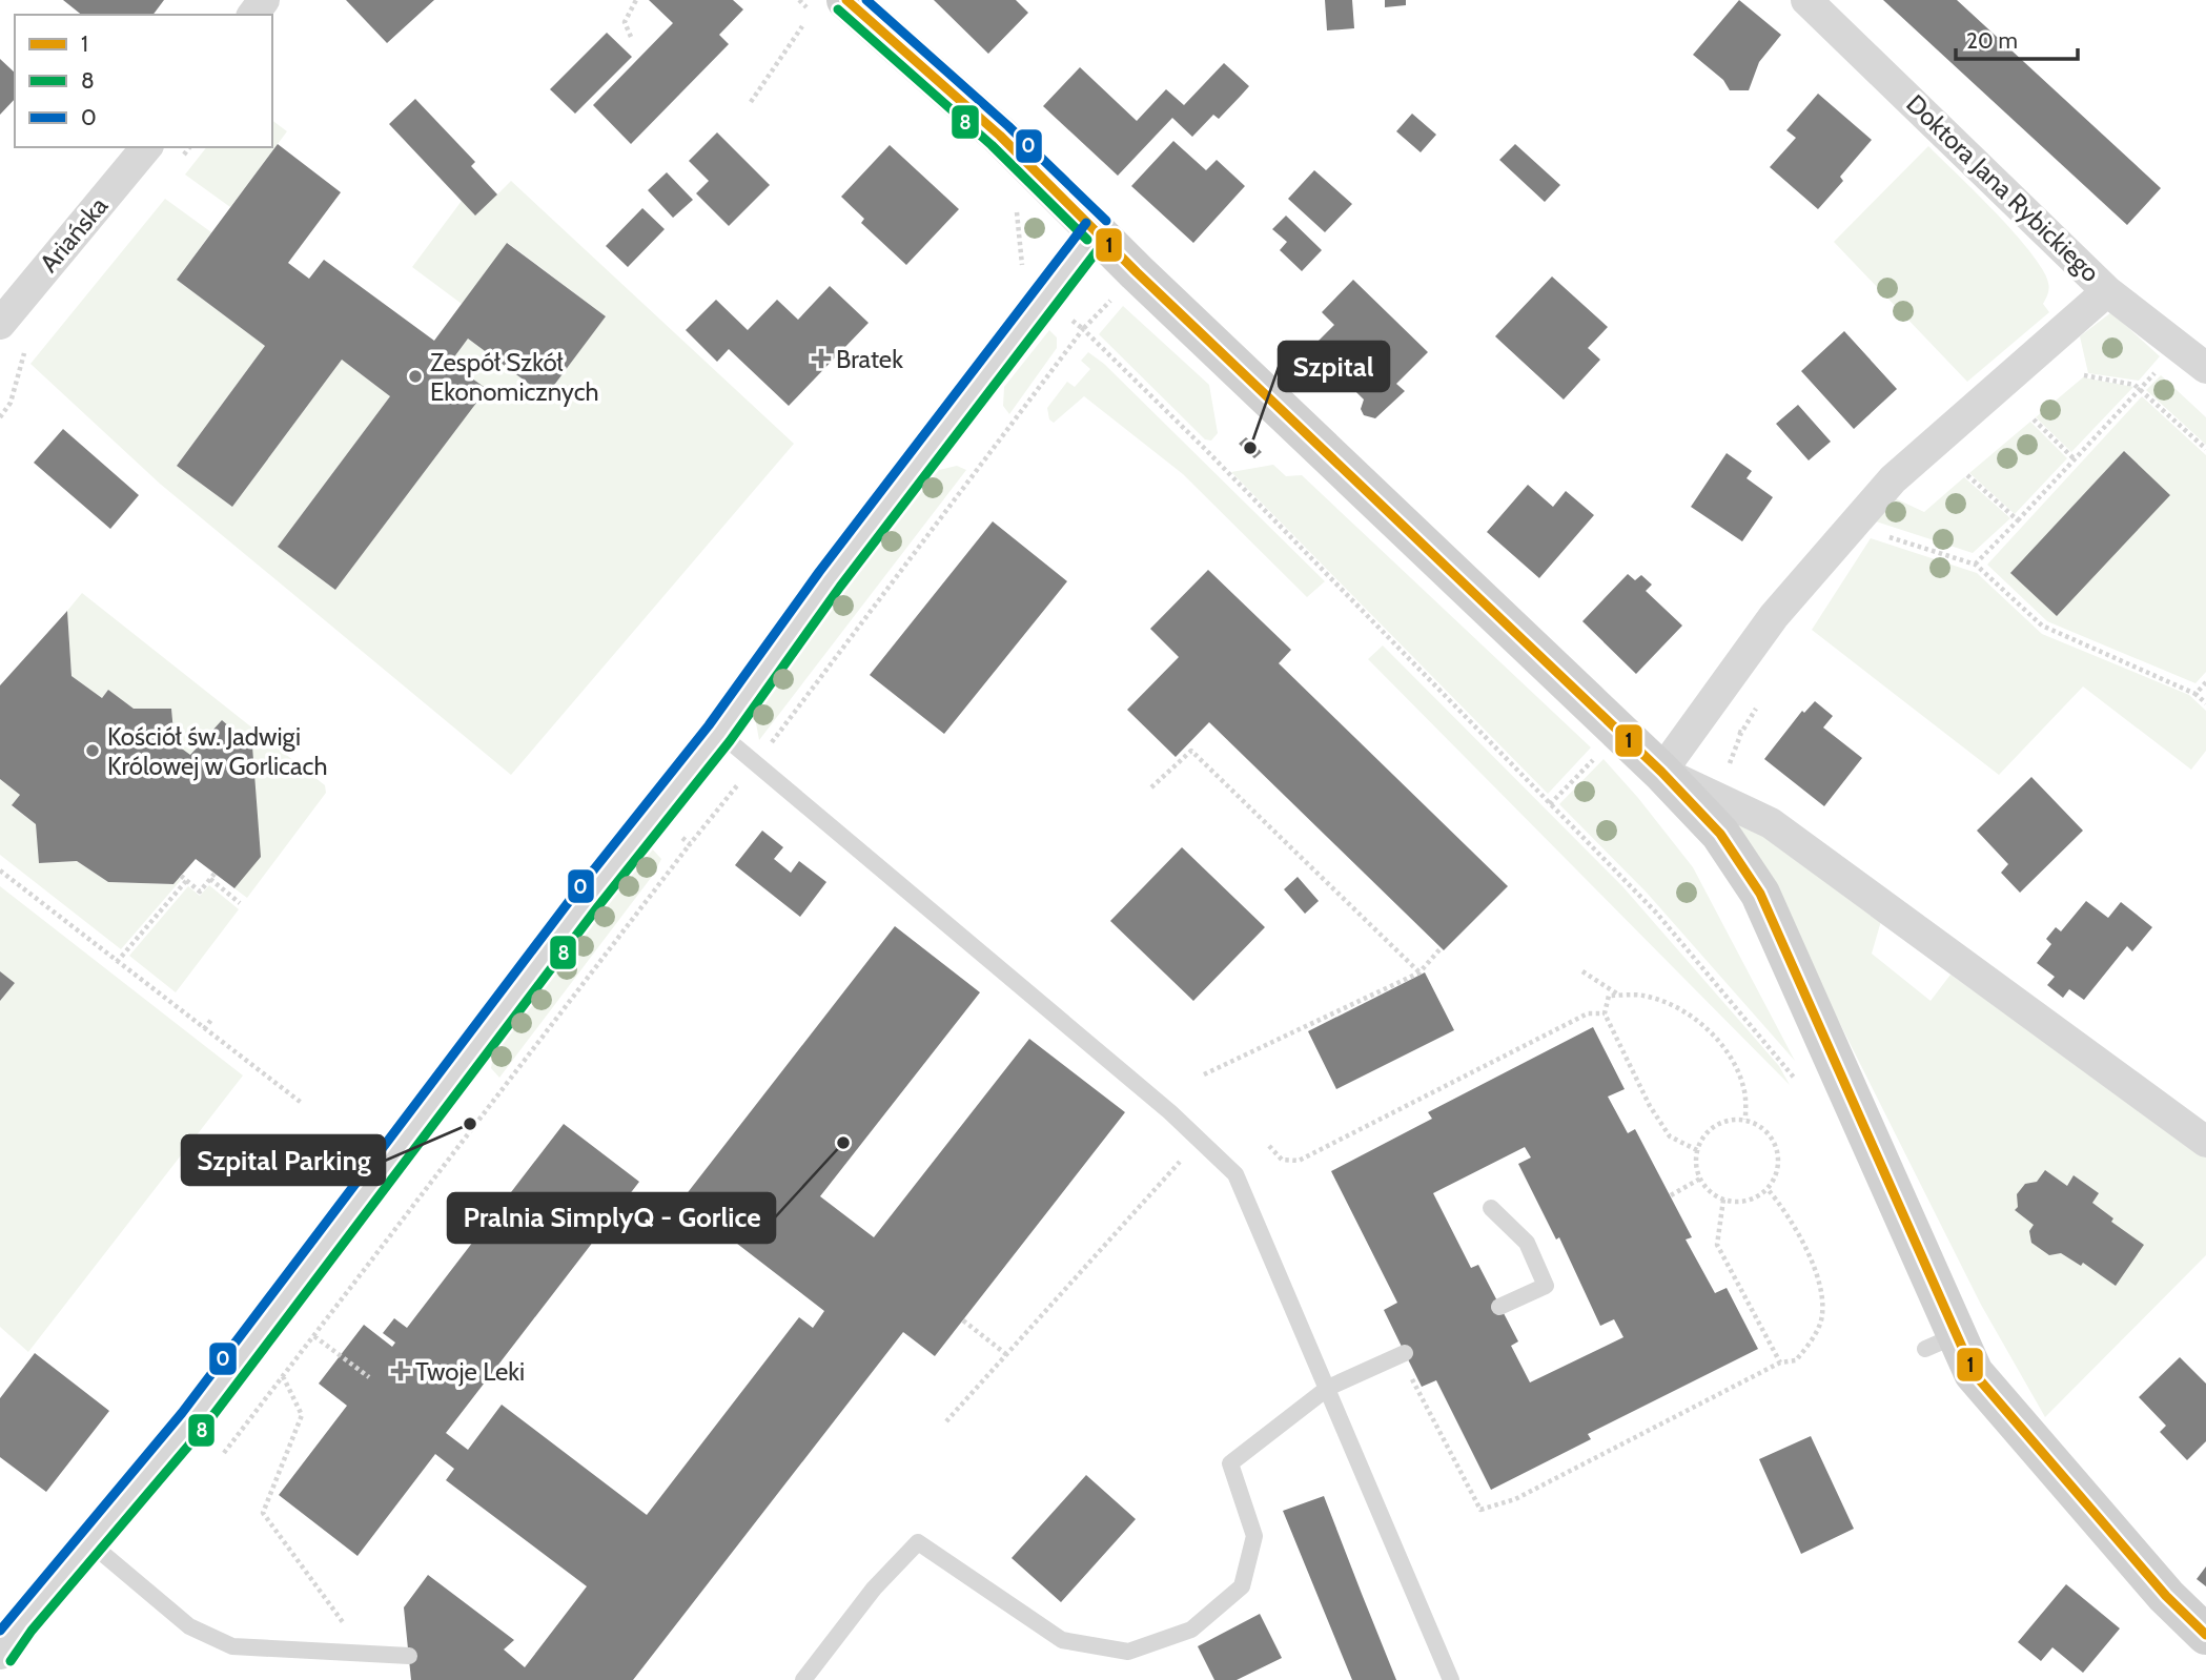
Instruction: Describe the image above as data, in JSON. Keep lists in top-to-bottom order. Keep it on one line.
{"streets":{"street":["Doktora Jana Rybickiego","Ariańska"]},"places":{"health":["Bratek","Twoje Leki"],"other":["Zespół Szkół Ekonomicznych","Szpital","Kościół św. Jadwigi Królowej w Gorlicach","Szpital Parking","Pralnia SimplyQ - Gorlice"]},"lines":["transit line 1","transit line 0","transit line 8"],"legend":["1","8","0"],"scale_bar":"20 m"}
